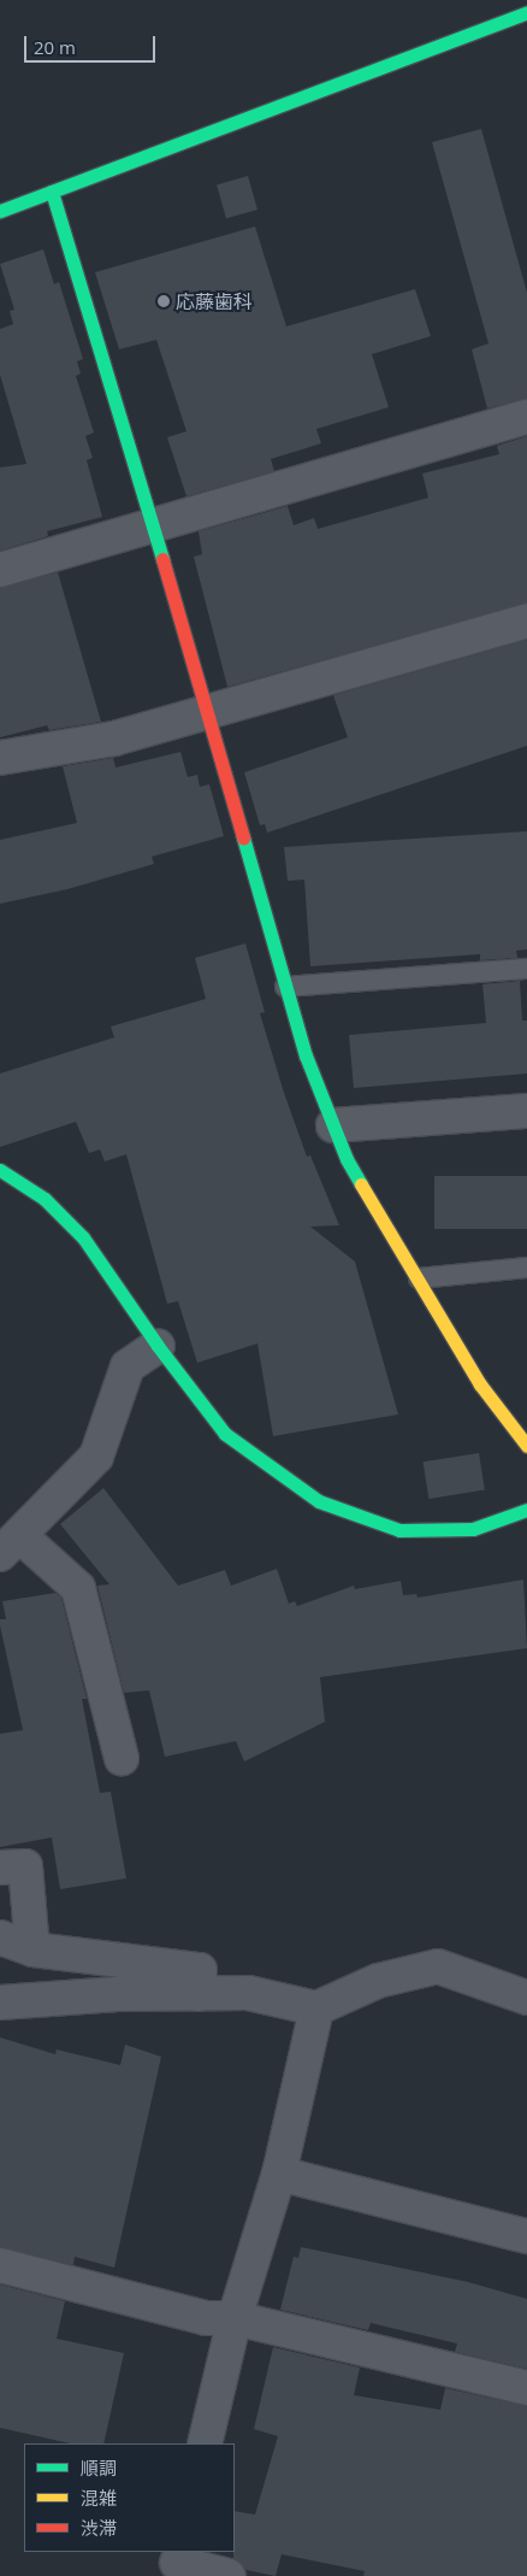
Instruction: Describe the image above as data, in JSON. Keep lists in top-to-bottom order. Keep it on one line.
{"places":["応藤歯科"],"legend":["順調","混雑","渋滞"],"scale_bar":"20 m"}
